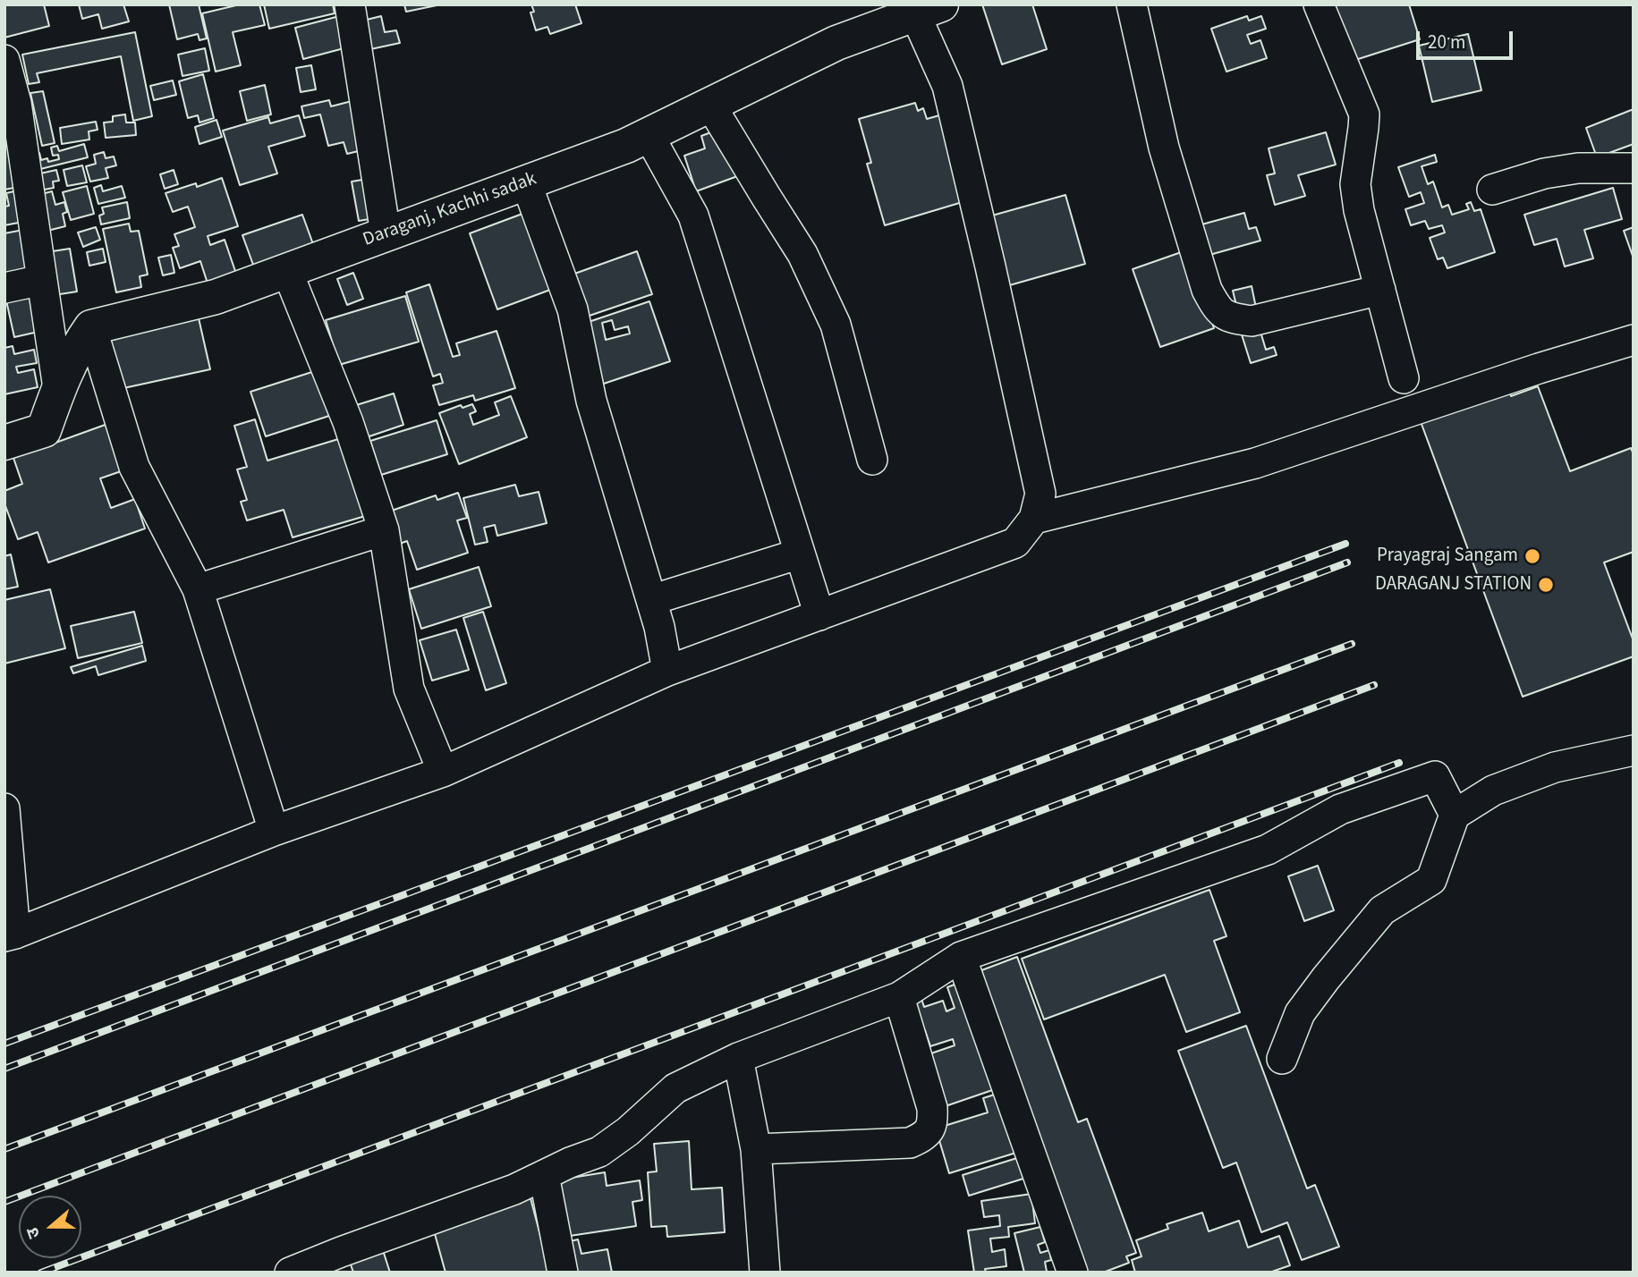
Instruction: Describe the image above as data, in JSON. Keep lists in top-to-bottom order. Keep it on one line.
{"streets":{"street":["Daraganj, Kachhi sadak"]},"places":["Prayagraj Sangam","DARAGANJ STATION"],"scale_bar":"20 m","north":"left"}
